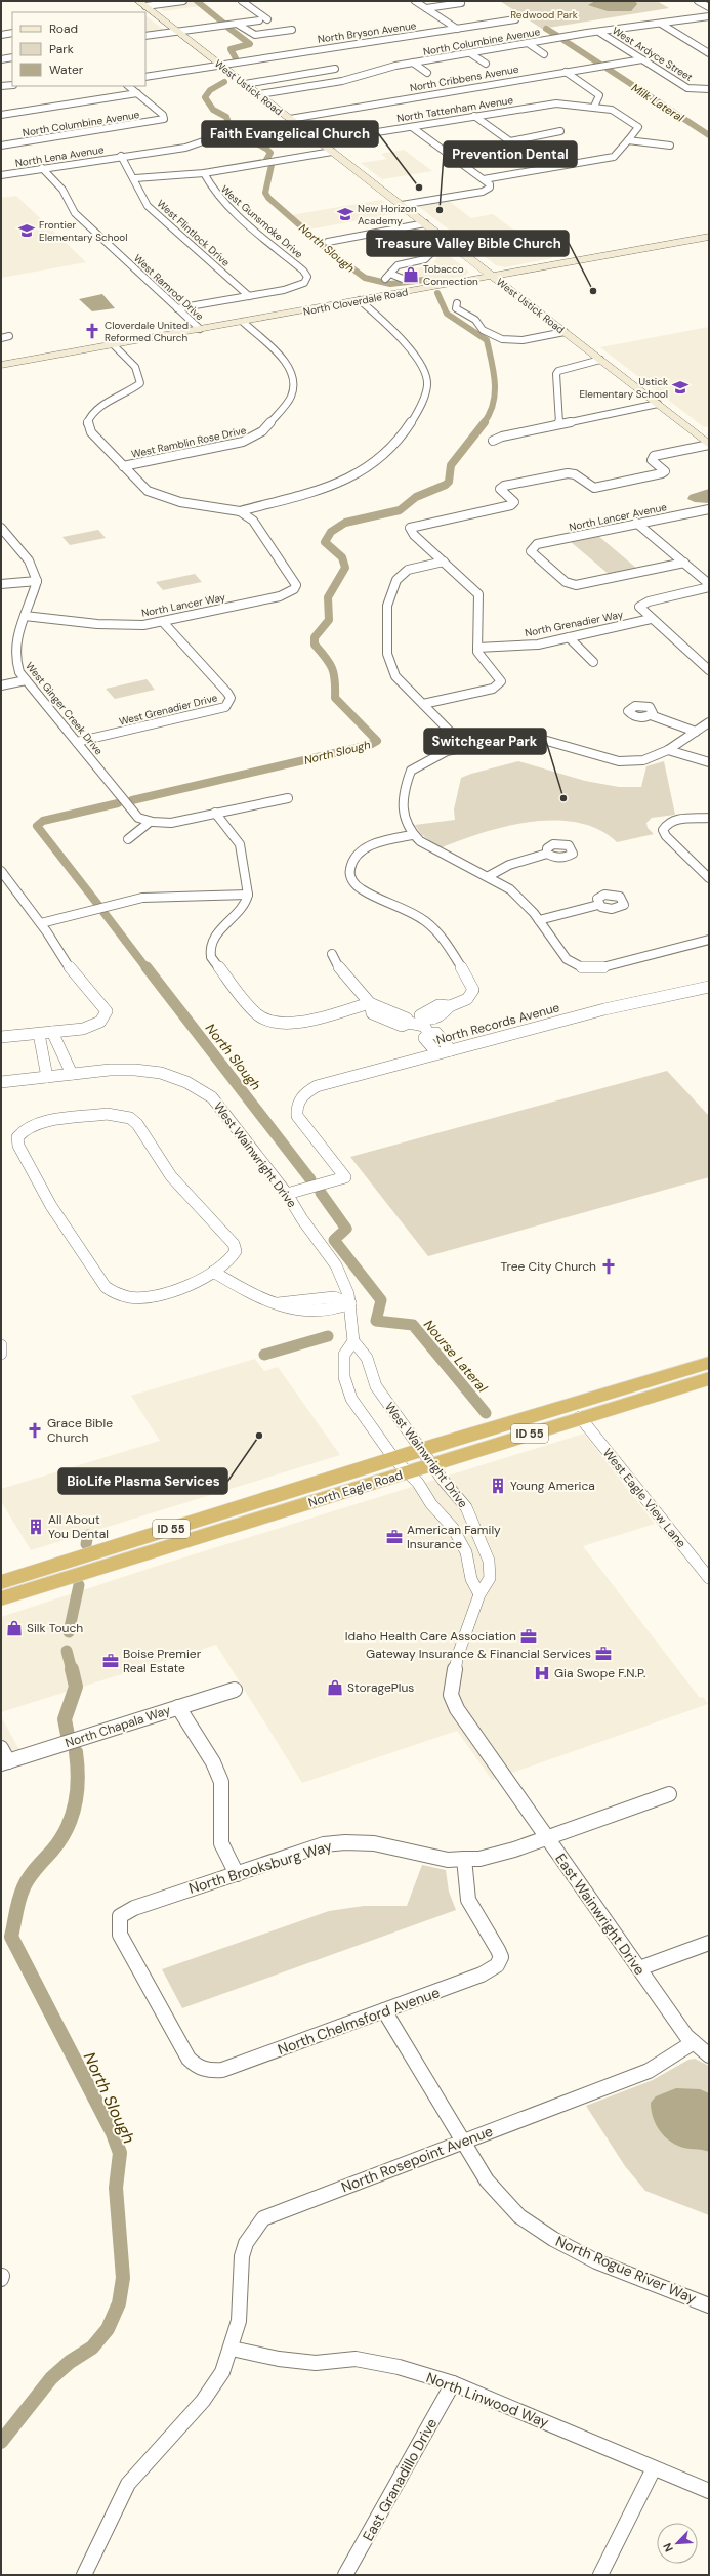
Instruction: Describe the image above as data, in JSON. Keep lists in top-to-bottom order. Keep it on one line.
{"streets":{"highway":["ID 55","North Eagle Road"],"main road":["West Ustick Road","North Cloverdale Road"],"street":["North Bryson Avenue","North Columbine Avenue","West Ardyce Street","North Cribbens Avenue","North Tattenham Avenue","North Lena Avenue","West Gunsmoke Drive","West Flintlock Drive","West Ramrod Drive","West Ramblin Rose Drive","North Lancer Avenue","North Lancer Way","North Grenadier Way","West Ginger Creek Drive","West Grenadier Drive","North Records Avenue","West Wainwright Drive","West Eagle View Lane","North Chapala Way","North Brooksburg Way","East Wainwright Drive","North Chelmsford Avenue","North Rosepoint Avenue","North Rogue River Way","North Linwood Way","East Granadillo Drive"]},"crossings":[["North Bryson Avenue","West Ustick Road"],["North Columbine Avenue","West Ardyce Street"],["North Columbine Avenue","West Ustick Road"],["West Ardyce Street","North Cribbens Avenue"],["North Cribbens Avenue","West Ustick Road"],["West Ustick Road","North Tattenham Avenue"],["West Ustick Road","North Cloverdale Road"],["North Lena Avenue","West Flintlock Drive"],["North Lena Avenue","West Ramrod Drive"],["West Gunsmoke Drive","West Flintlock Drive"],["West Ramrod Drive","North Cloverdale Road"],["North Cloverdale Road","West Ramblin Rose Drive"],["North Lancer Way","West Ginger Creek Drive"],["North Lancer Way","West Grenadier Drive"],["West Ginger Creek Drive","West Grenadier Drive"],["North Records Avenue","West Wainwright Drive"],["West Wainwright Drive","North Eagle Road"],["West Wainwright Drive","East Wainwright Drive"],["North Eagle Road","West Eagle View Lane"],["North Brooksburg Way","East Wainwright Drive"],["North Brooksburg Way","North Chelmsford Avenue"],["East Wainwright Drive","North Rosepoint Avenue"],["North Chelmsford Avenue","North Rogue River Way"],["North Rosepoint Avenue","North Rogue River Way"],["North Rosepoint Avenue","North Linwood Way"],["North Linwood Way","East Granadillo Drive"]],"water":["Milk Lateral","North Slough","Nourse Lateral"],"parks":["Redwood Park"],"places":{"other":["Faith Evangelical Church","Prevention Dental","Treasure Valley Bible Church","Switchgear Park","BioLife Plasma Services"],"school or university":["New Horizon Academy","Frontier Elementary School","Ustick Elementary School"],"shop":["Tobacco Connection","Silk Touch","StoragePlus"],"church":["Cloverdale United Reformed Church","Tree City Church","Grace Bible Church"],"building":["Young America","All About You Dental"],"office":["American Family Insurance","Idaho Health Care Association","Gateway Insurance & Financial Services","Boise Premier Real Estate"],"hospital":["Gia Swope F.N.P."]},"legend":["Road","Park","Water"],"north":"bottom left"}
